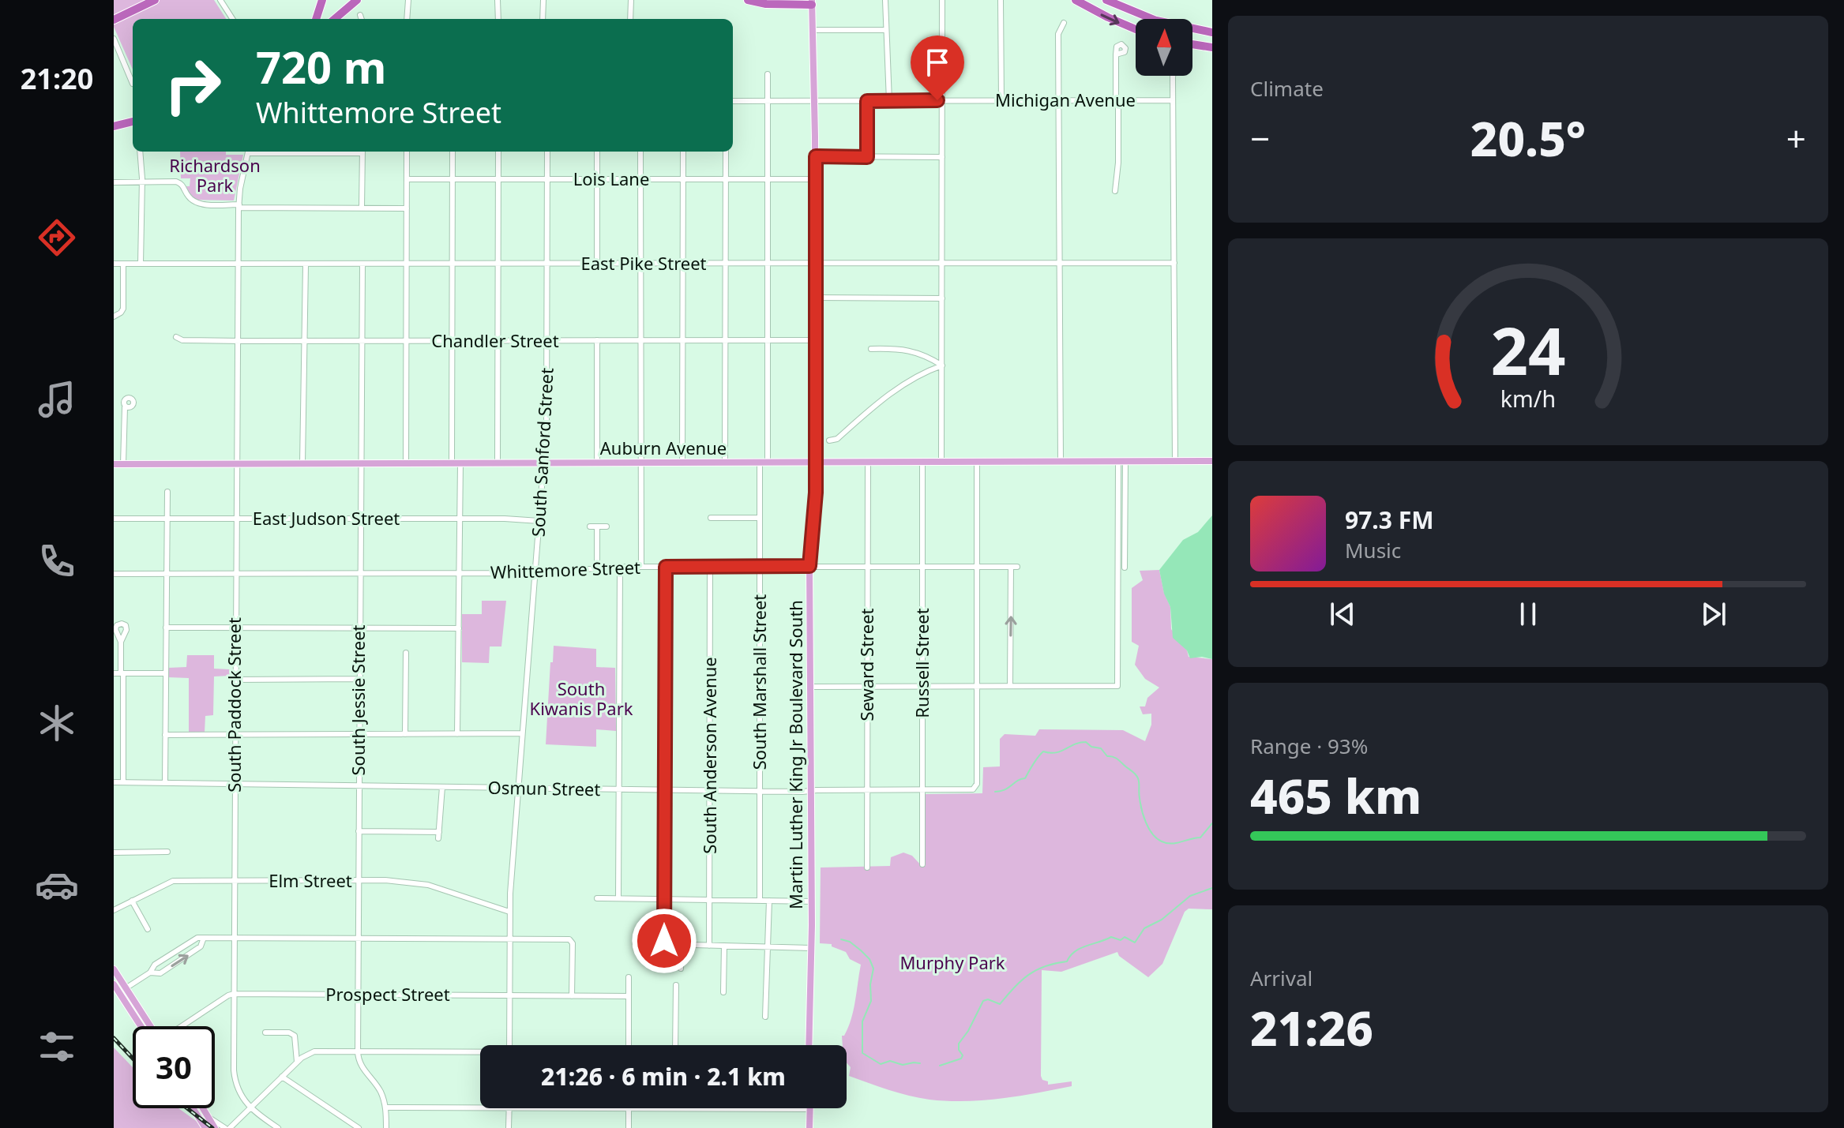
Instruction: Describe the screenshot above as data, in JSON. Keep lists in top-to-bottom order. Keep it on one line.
{"streets":{"main road":["Auburn Avenue","Martin Luther King Jr Boulevard South"],"street":["Michigan Avenue","Lois Lane","East Pike Street","Chandler Street","South Sanford Street","East Judson Street","Whittemore Street","Russell Street","Seward Street","South Marshall Street","South Jessie Street","South Paddock Street","South Anderson Avenue","Osmun Street","Elm Street","Prospect Street"]},"crossings":[["Michigan Avenue","Martin Luther King Jr Boulevard South"],["Lois Lane","South Sanford Street"],["Lois Lane","Martin Luther King Jr Boulevard South"],["East Pike Street","South Sanford Street"],["East Pike Street","South Jessie Street"],["East Pike Street","South Paddock Street"],["East Pike Street","Martin Luther King Jr Boulevard South"],["Chandler Street","South Sanford Street"],["Chandler Street","South Jessie Street"],["Chandler Street","South Paddock Street"],["Chandler Street","Martin Luther King Jr Boulevard South"],["Auburn Avenue","South Sanford Street"],["Auburn Avenue","Russell Street"],["Auburn Avenue","Seward Street"],["Auburn Avenue","South Marshall Street"],["Auburn Avenue","South Jessie Street"],["Auburn Avenue","South Paddock Street"],["Auburn Avenue","Martin Luther King Jr Boulevard South"],["South Sanford Street","East Judson Street"],["South Sanford Street","Whittemore Street"],["South Sanford Street","Osmun Street"],["South Sanford Street","Elm Street"],["South Sanford Street","Prospect Street"],["East Judson Street","South Jessie Street"],["East Judson Street","South Paddock Street"],["Whittemore Street","Russell Street"],["Whittemore Street","Seward Street"],["Whittemore Street","South Marshall Street"],["Whittemore Street","South Jessie Street"],["Whittemore Street","South Paddock Street"],["Whittemore Street","Martin Luther King Jr Boulevard South"],["Whittemore Street","South Anderson Avenue"],["Russell Street","Osmun Street"],["Seward Street","Osmun Street"],["South Marshall Street","Osmun Street"],["South Jessie Street","Osmun Street"],["South Jessie Street","Elm Street"],["South Jessie Street","Prospect Street"],["South Paddock Street","Osmun Street"],["South Paddock Street","Elm Street"],["South Paddock Street","Prospect Street"],["Martin Luther King Jr Boulevard South","Osmun Street"],["South Anderson Avenue","Osmun Street"]],"parks":["Richardson Park","South Kiwanis Park","Murphy Park"],"north":"top","page":{"tabs":"21:20","tile":["Climate",["Range · 93%","465 km"],["Arrival","21:26"]],"turn":["720 m","Whittemore Street"],"heat":["−","20.5°","+"],"song":["97.3 FM","Music"],"limit":"30","trip":"21:26 · 6 min · 2.1 km","gauge":["24","km/h"]}}
